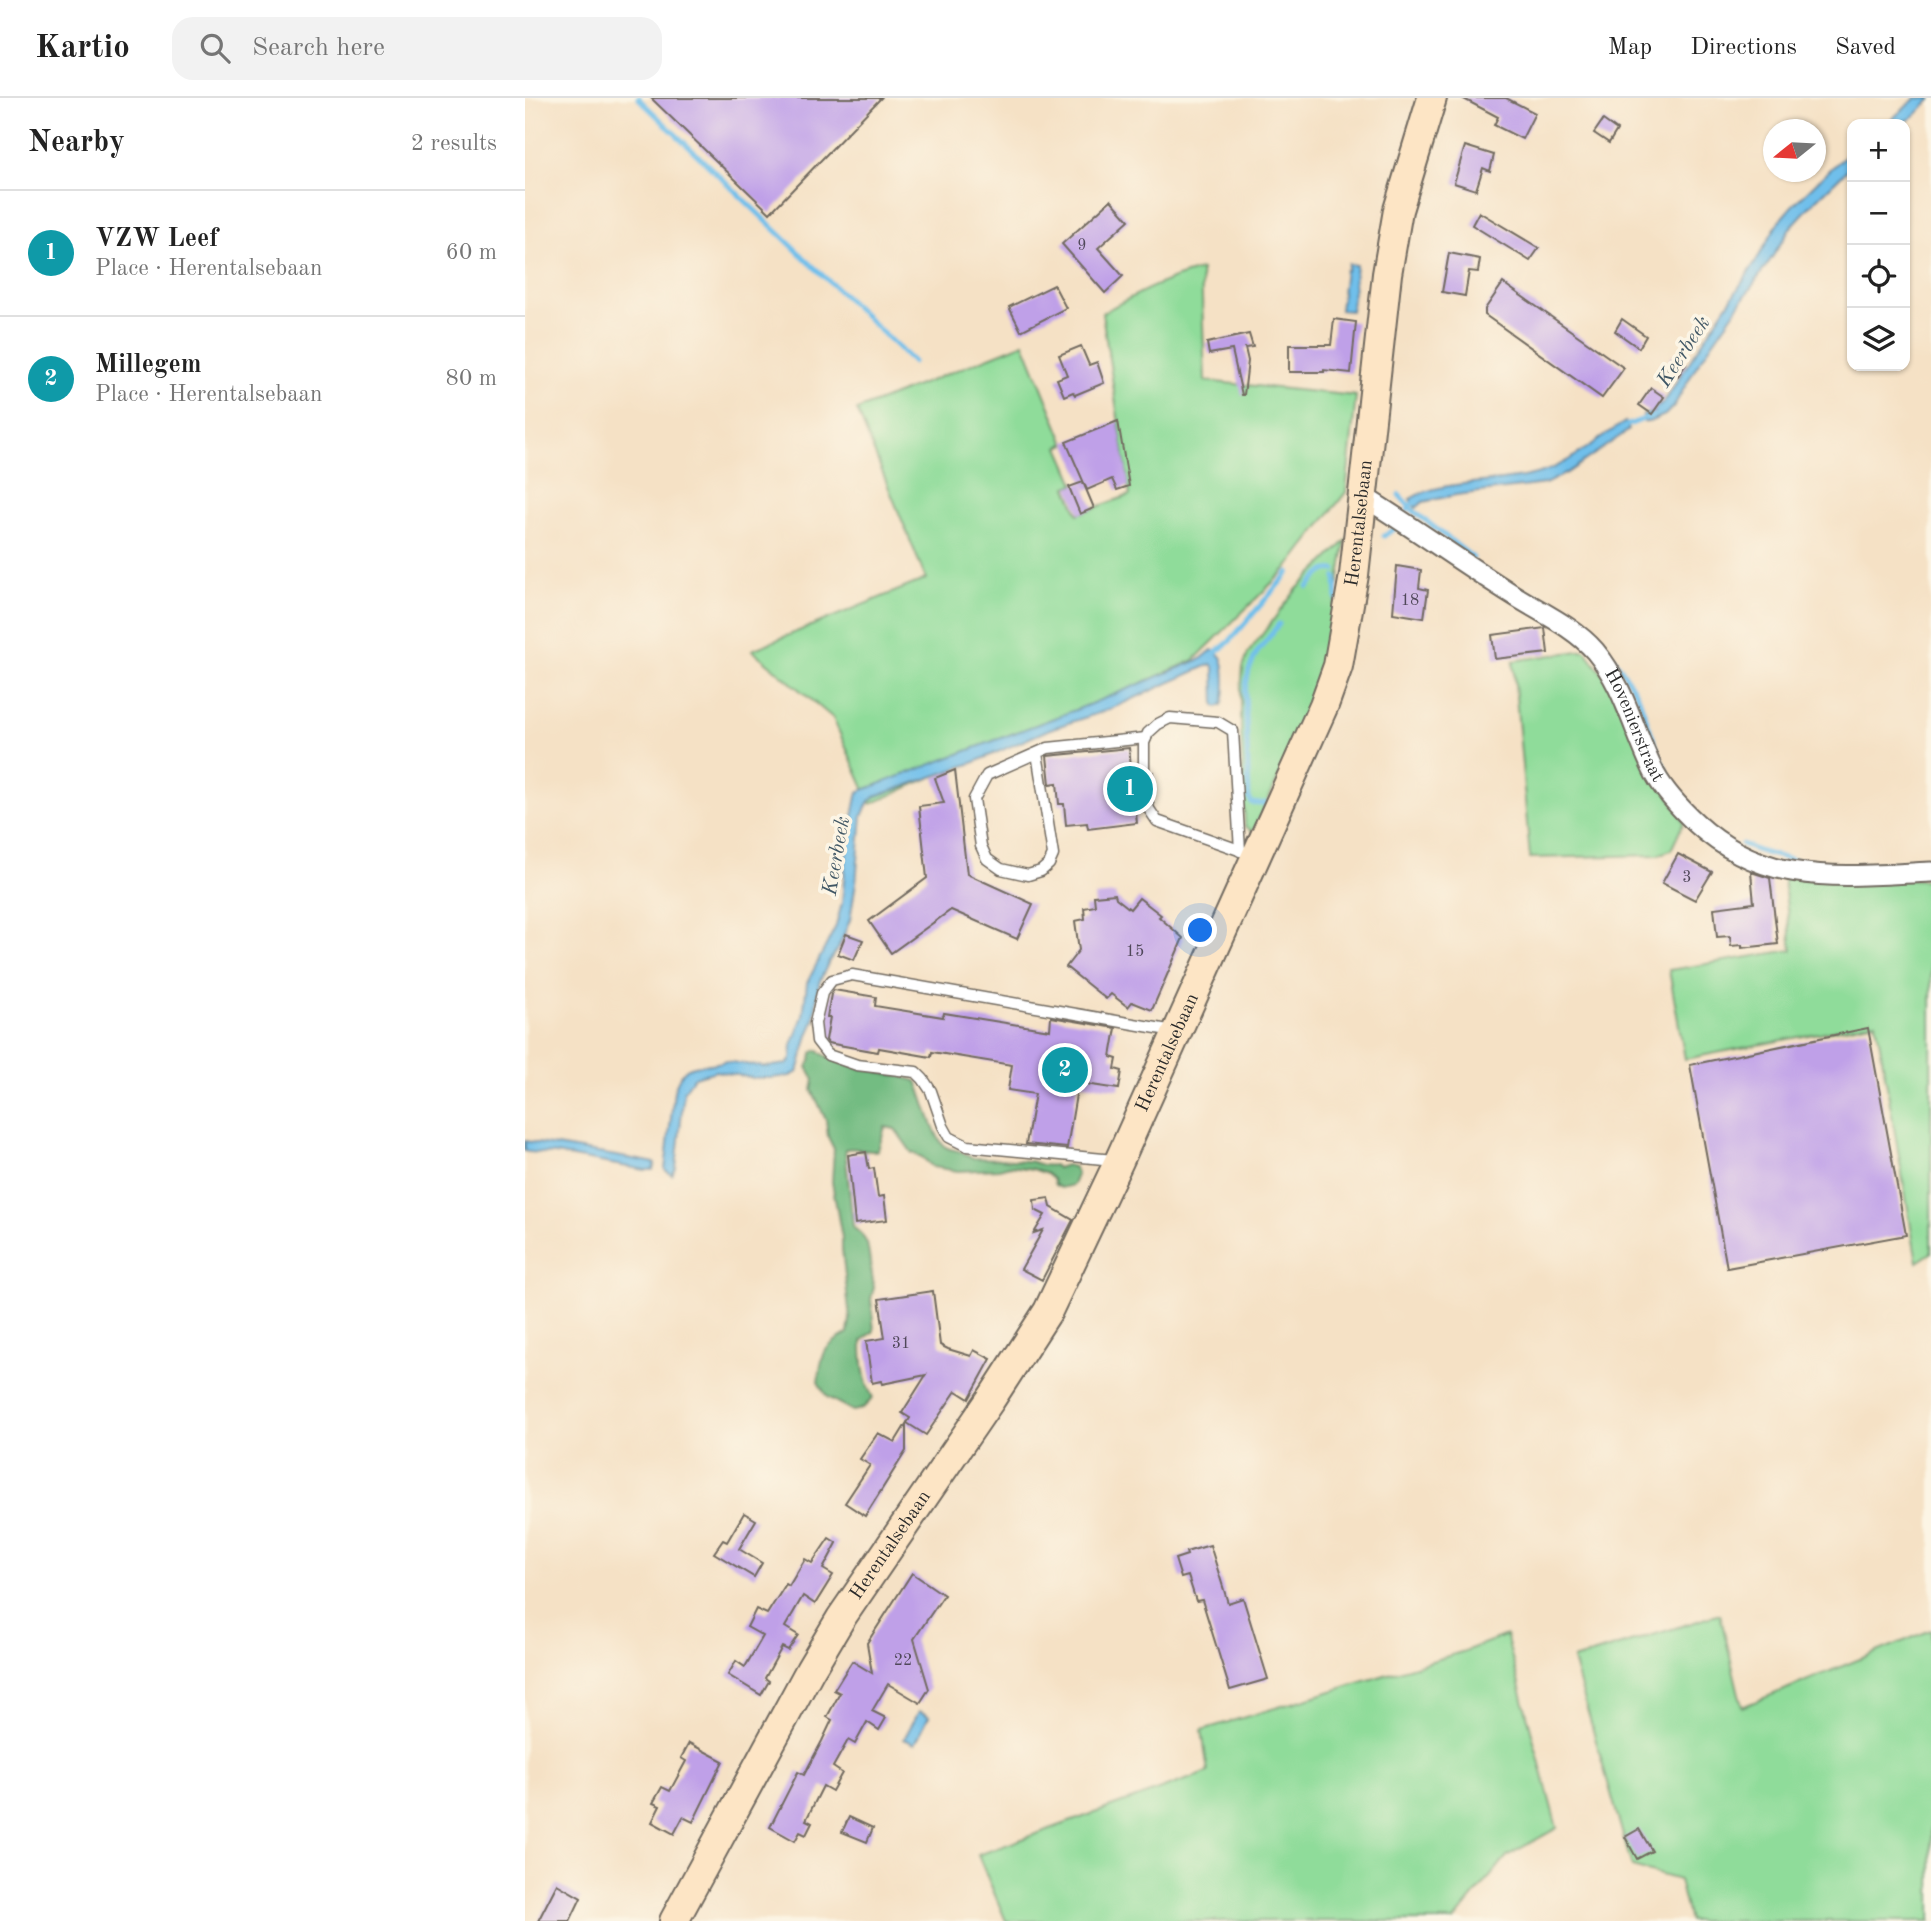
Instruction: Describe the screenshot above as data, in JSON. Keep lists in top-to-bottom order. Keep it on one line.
{"streets":{"street":["Herentalsebaan","Hovenierstraat"]},"crossings":[["Herentalsebaan","Hovenierstraat"]],"water":["Keerbeek"],"house_numbers":["9","18","3","15","31","22"],"north":"left","page":{"header":"Kartio","search":"Search here","nav":["Map","Directions","Saved"],"heading":["Nearby","2 results"],"map_buttons":["+","−"],"list":[{"mark":"1","name":"VZW Leef","note":"Place · Herentalsebaan","value":"60 m"},{"mark":"2","name":"Millegem","note":"Place · Herentalsebaan","value":"80 m"}],"pins":["1","2"]}}
